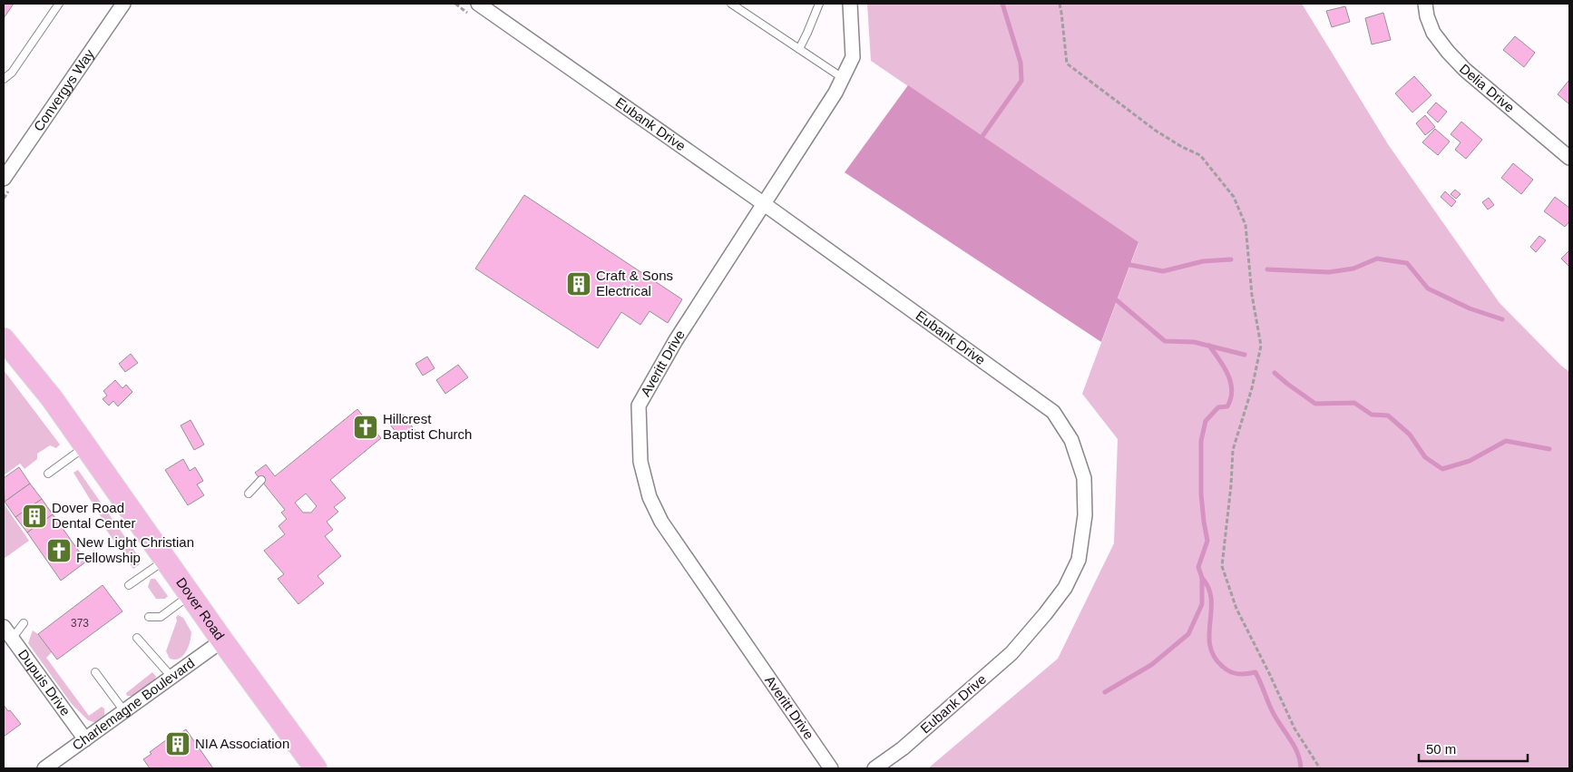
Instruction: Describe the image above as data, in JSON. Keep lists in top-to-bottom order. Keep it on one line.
{"streets":{"main road":["Dover Road"],"street":["Delia Drive","Convergys Way","Eubank Drive","Averitt Drive","Dupuis Drive","Charlemagne Boulevard"]},"crossings":[["Eubank Drive","Averitt Drive"],["Dover Road","Charlemagne Boulevard"],["Dupuis Drive","Charlemagne Boulevard"]],"places":{"building":["Craft & Sons Electrical","Dover Road Dental Center","NIA Association"],"church":["Hillcrest Baptist Church","New Light Christian Fellowship"]},"house_numbers":["373"],"scale_bar":"50 m"}
